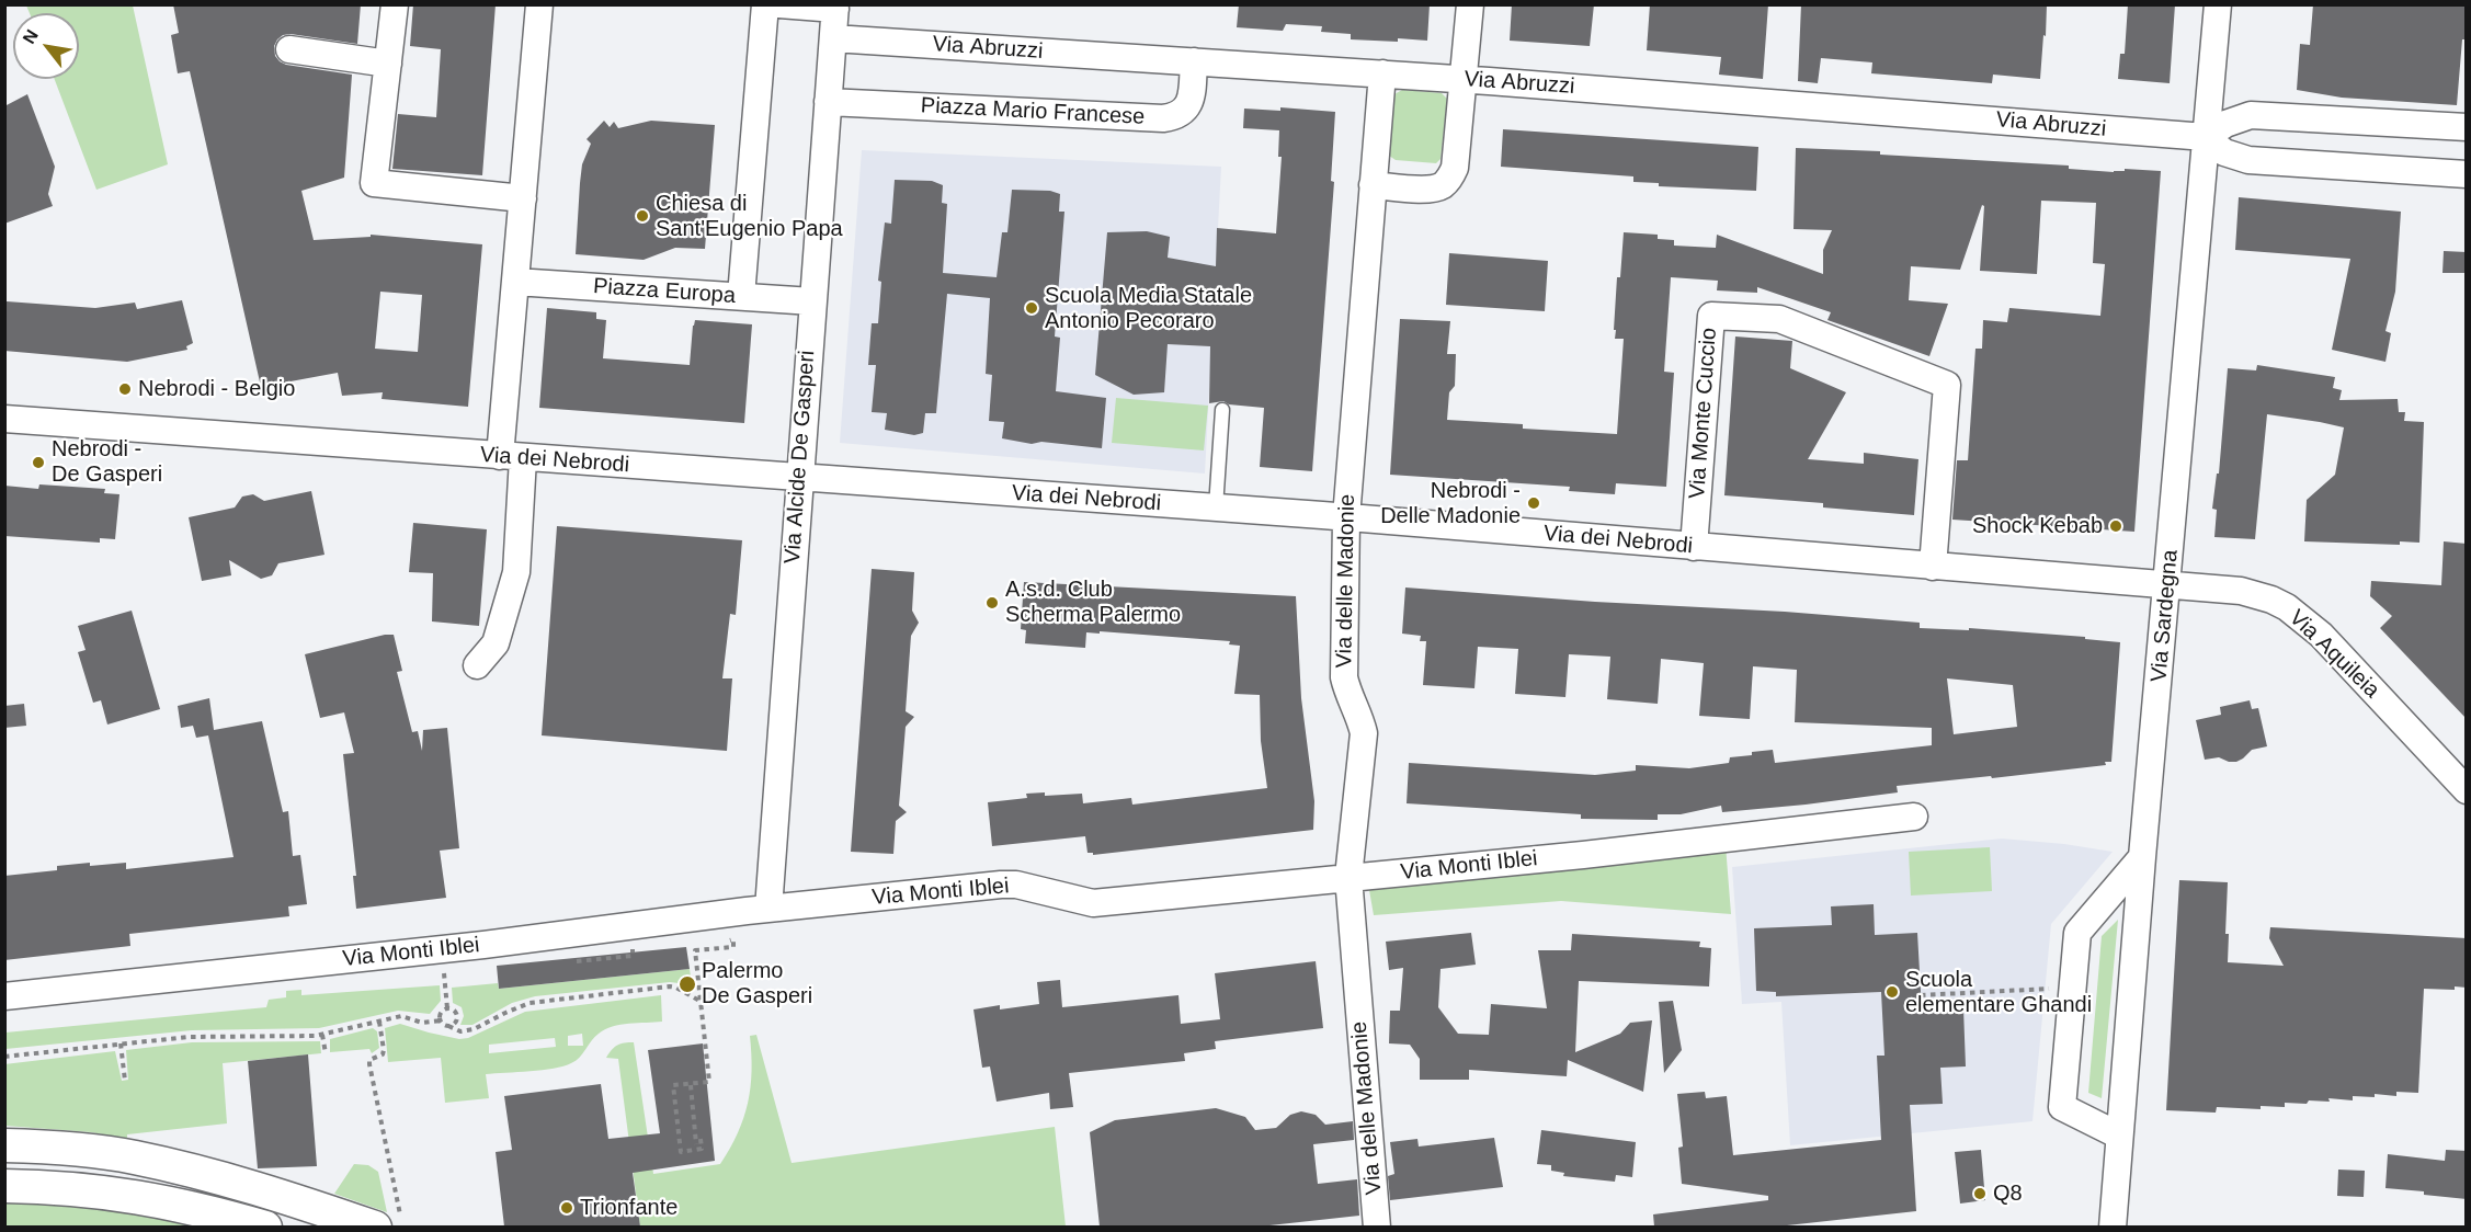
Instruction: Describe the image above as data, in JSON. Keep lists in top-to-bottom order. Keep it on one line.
{"streets":{"street":["Via Abruzzi","Piazza Mario Francese","Piazza Europa","Via Monte Cuccio","Via Alcide De Gasperi","Via dei Nebrodi","Via delle Madonie","Via Sardegna","Via Aquileia","Via Monti Iblei"]},"crossings":[["Via Abruzzi","Piazza Mario Francese"],["Via Abruzzi","Via Alcide De Gasperi"],["Via Abruzzi","Via delle Madonie"],["Via Abruzzi","Via Sardegna"],["Piazza Mario Francese","Via Alcide De Gasperi"],["Piazza Europa","Via Alcide De Gasperi"],["Via Monte Cuccio","Via dei Nebrodi"],["Via Alcide De Gasperi","Via dei Nebrodi"],["Via Alcide De Gasperi","Via Monti Iblei"],["Via dei Nebrodi","Via delle Madonie"],["Via dei Nebrodi","Via Sardegna"],["Via dei Nebrodi","Via Aquileia"],["Via delle Madonie","Via Monti Iblei"],["Via Sardegna","Via Aquileia"]],"places":["Chiesa di Sant'Eugenio Papa","Scuola Media Statale Antonio Pecoraro","Nebrodi - Belgio","Nebrodi - De Gasperi","Nebrodi - Delle Madonie","Shock Kebab","A.s.d. Club Scherma Palermo","Palermo De Gasperi","Scuola elementare Ghandi","Q8","Trionfante"],"north":"top left"}
